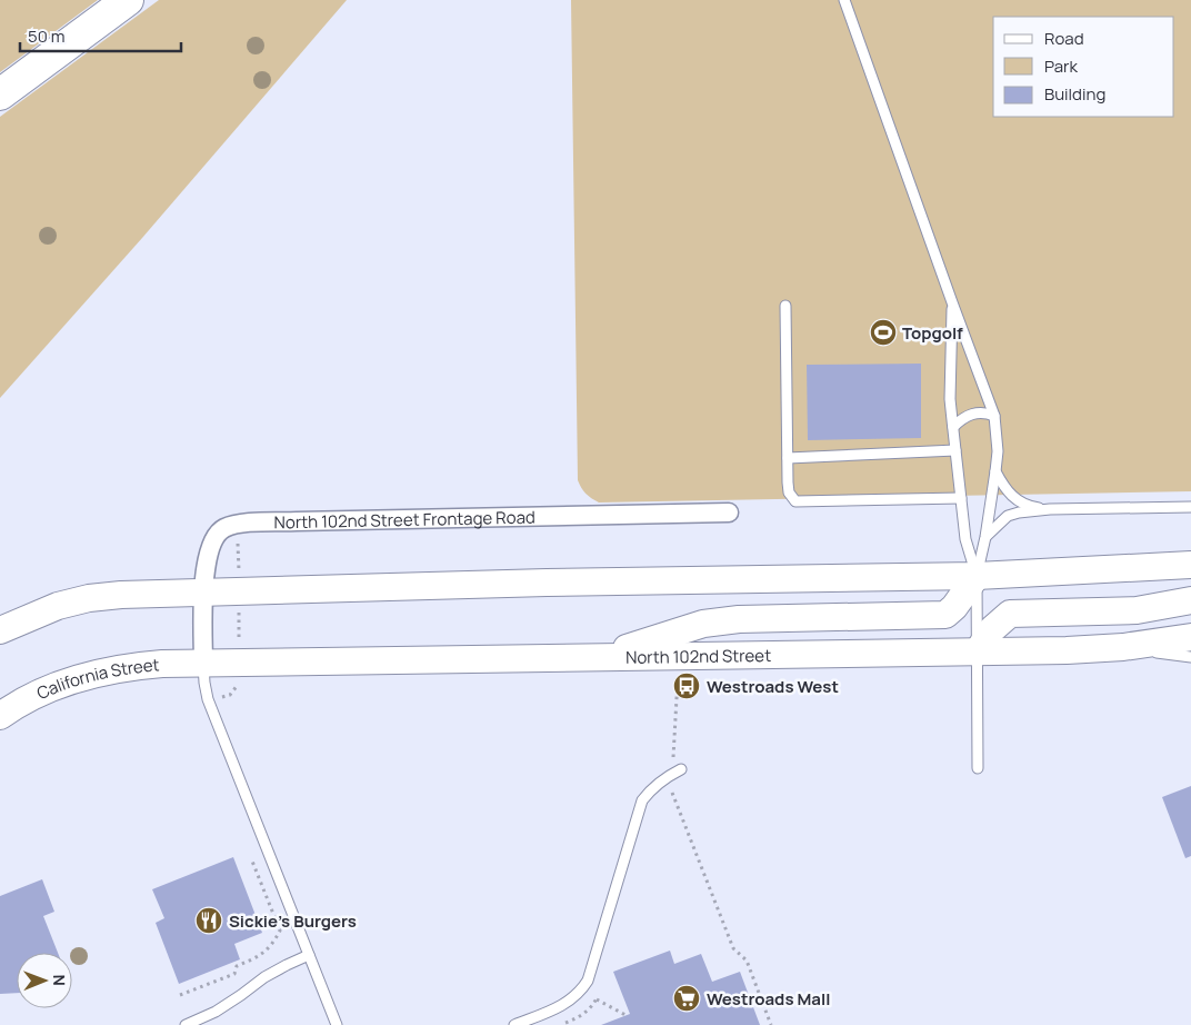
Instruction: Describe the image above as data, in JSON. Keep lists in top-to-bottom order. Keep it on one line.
{"streets":{"main road":["North 102nd Street","California Street"],"street":["North 102nd Street Frontage Road"]},"crossings":[["North 102nd Street Frontage Road","North 102nd Street"],["North 102nd Street Frontage Road","California Street"],["North 102nd Street","California Street"]],"places":{"sports":["Topgolf"],"bus stop":["Westroads West"],"restaurant":["Sickie's Burgers"],"supermarket":["Westroads Mall"]},"legend":["Road","Park","Building"],"scale_bar":"50 m","north":"right"}
